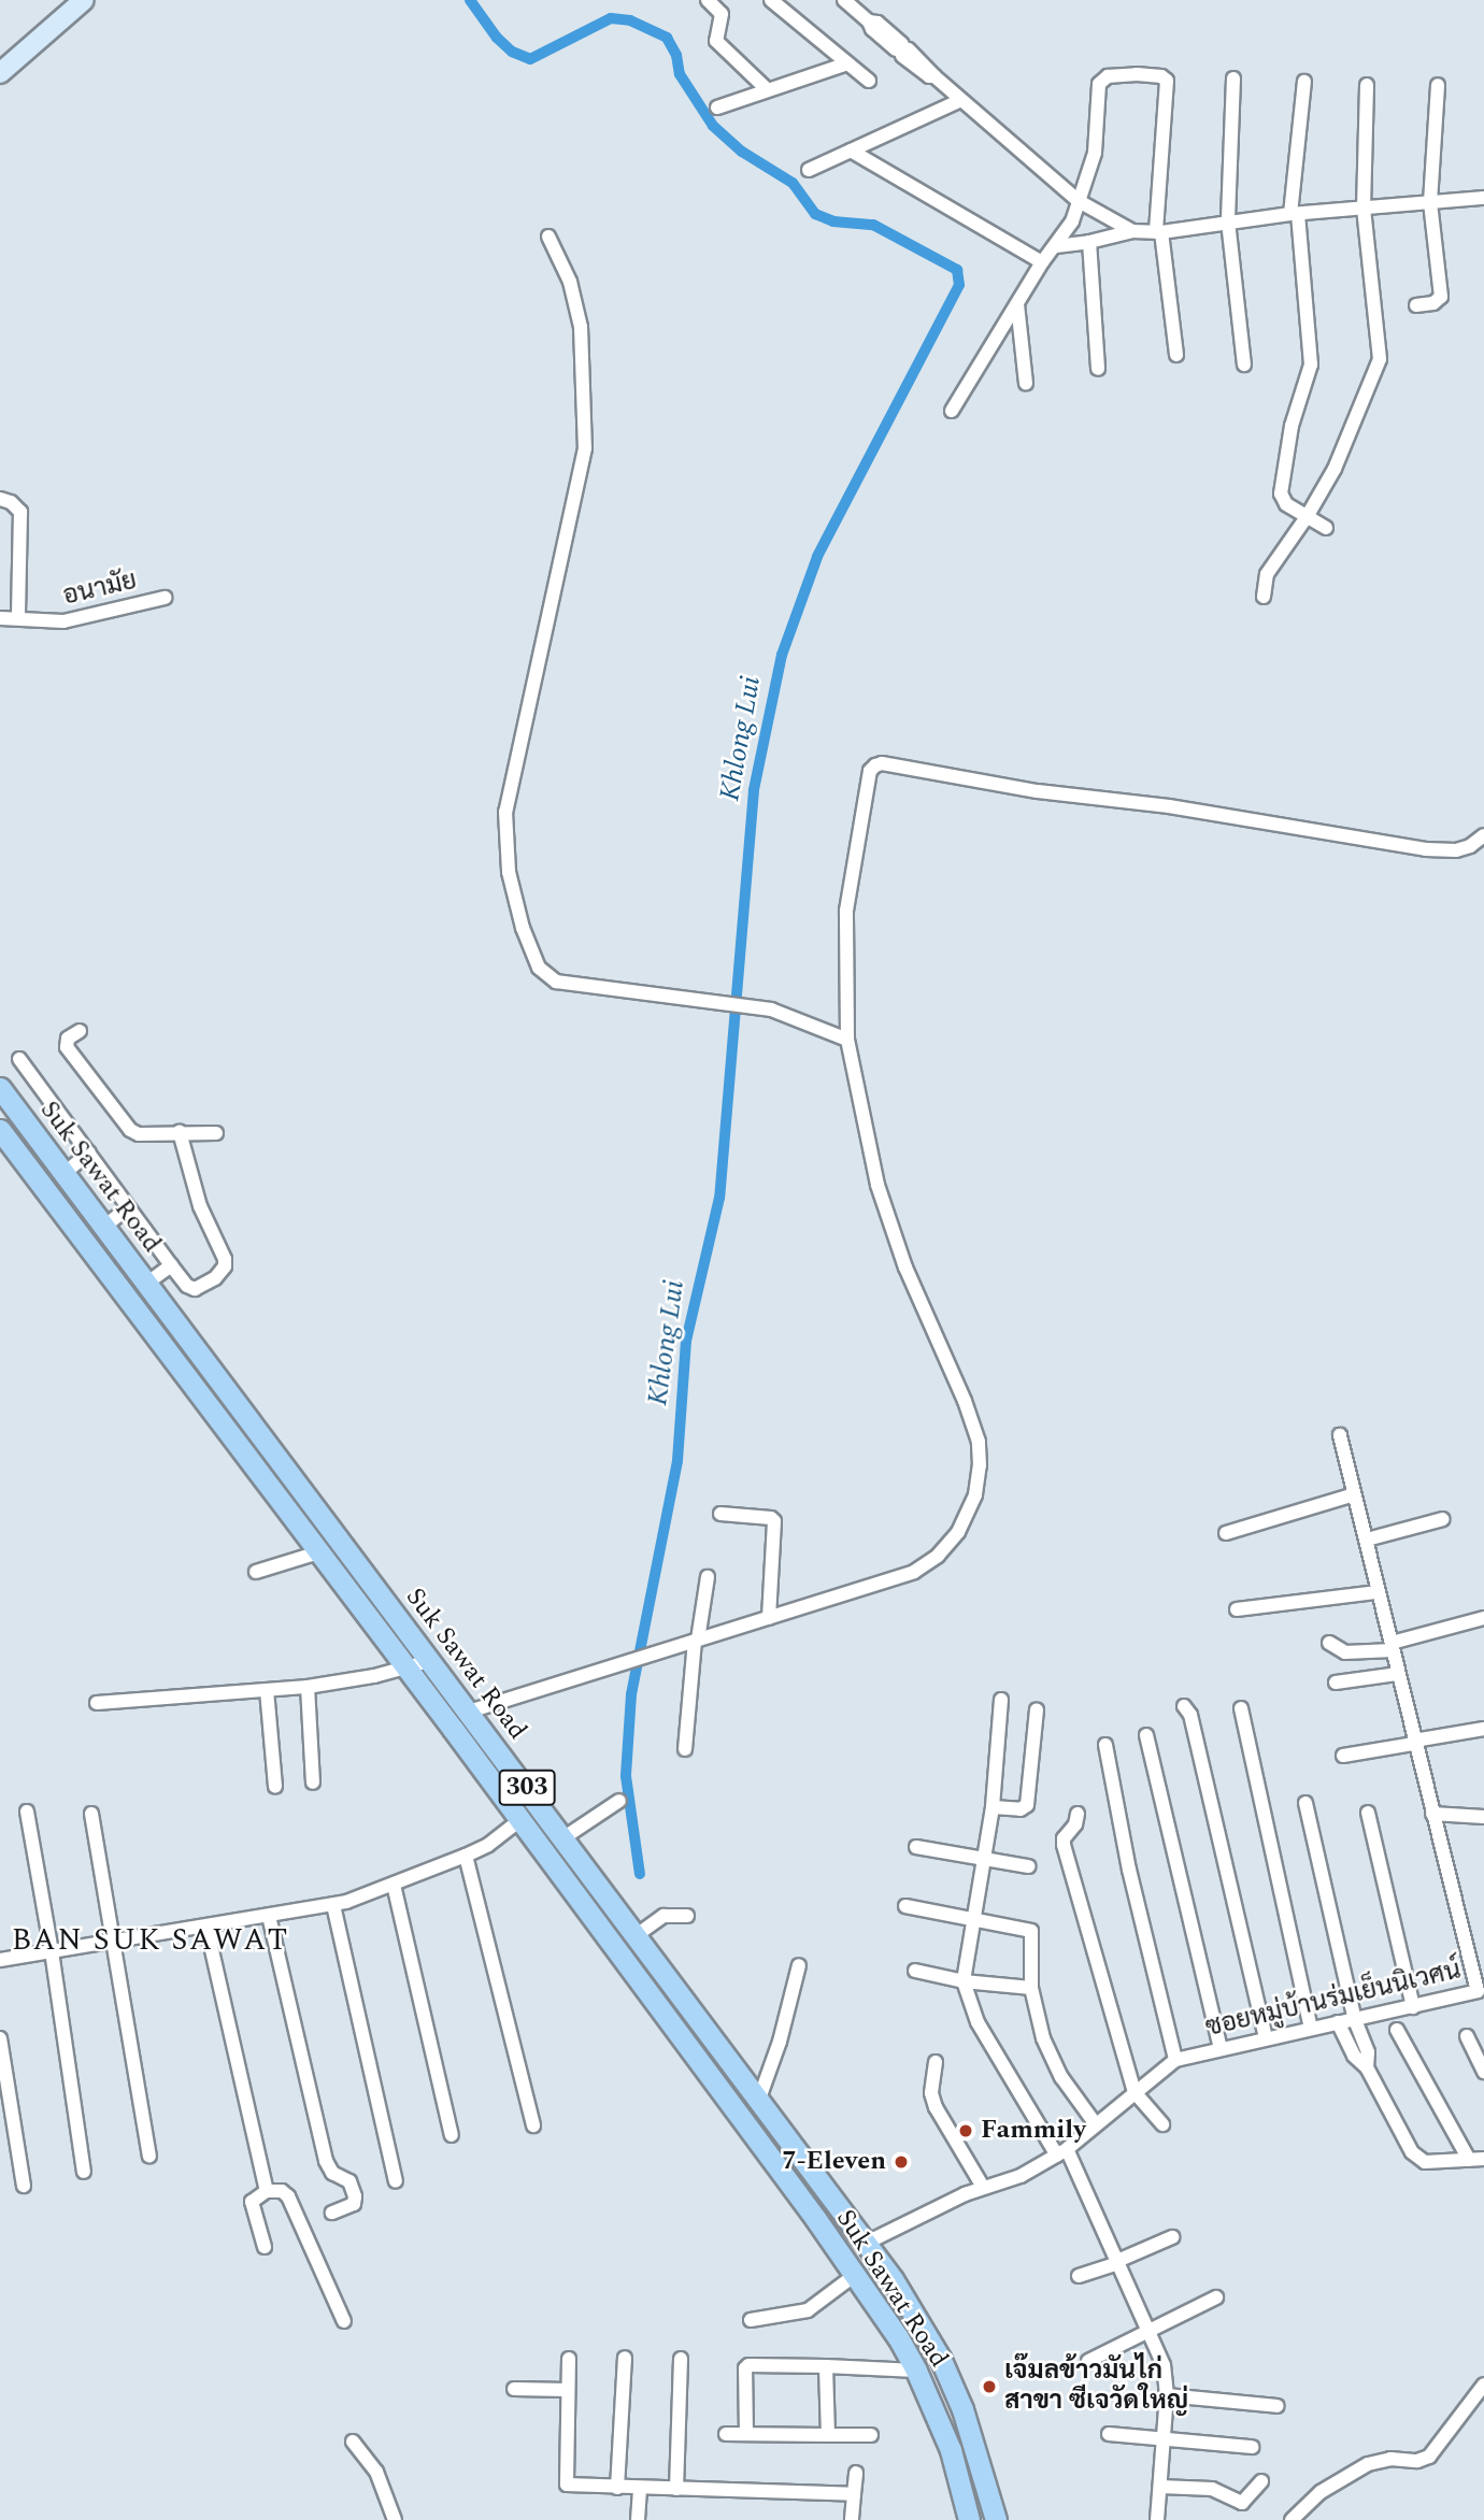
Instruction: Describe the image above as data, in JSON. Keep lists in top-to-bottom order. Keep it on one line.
{"streets":{"main road":["Suk Sawat Road","303"],"street":["อนามัย","ซอยหมู่บ้านร่มเย็นนิเวศน์"]},"crossings":[["Suk Sawat Road","ซอยหมู่บ้านร่มเย็นนิเวศน์"]],"districts":["BAN SUK SAWAT"],"water":["Khlong Lui"],"places":["Fammily","7-Eleven","เจ๊มลข้าวมันไก่ สาขา ซีเจวัดใหญ่"]}
